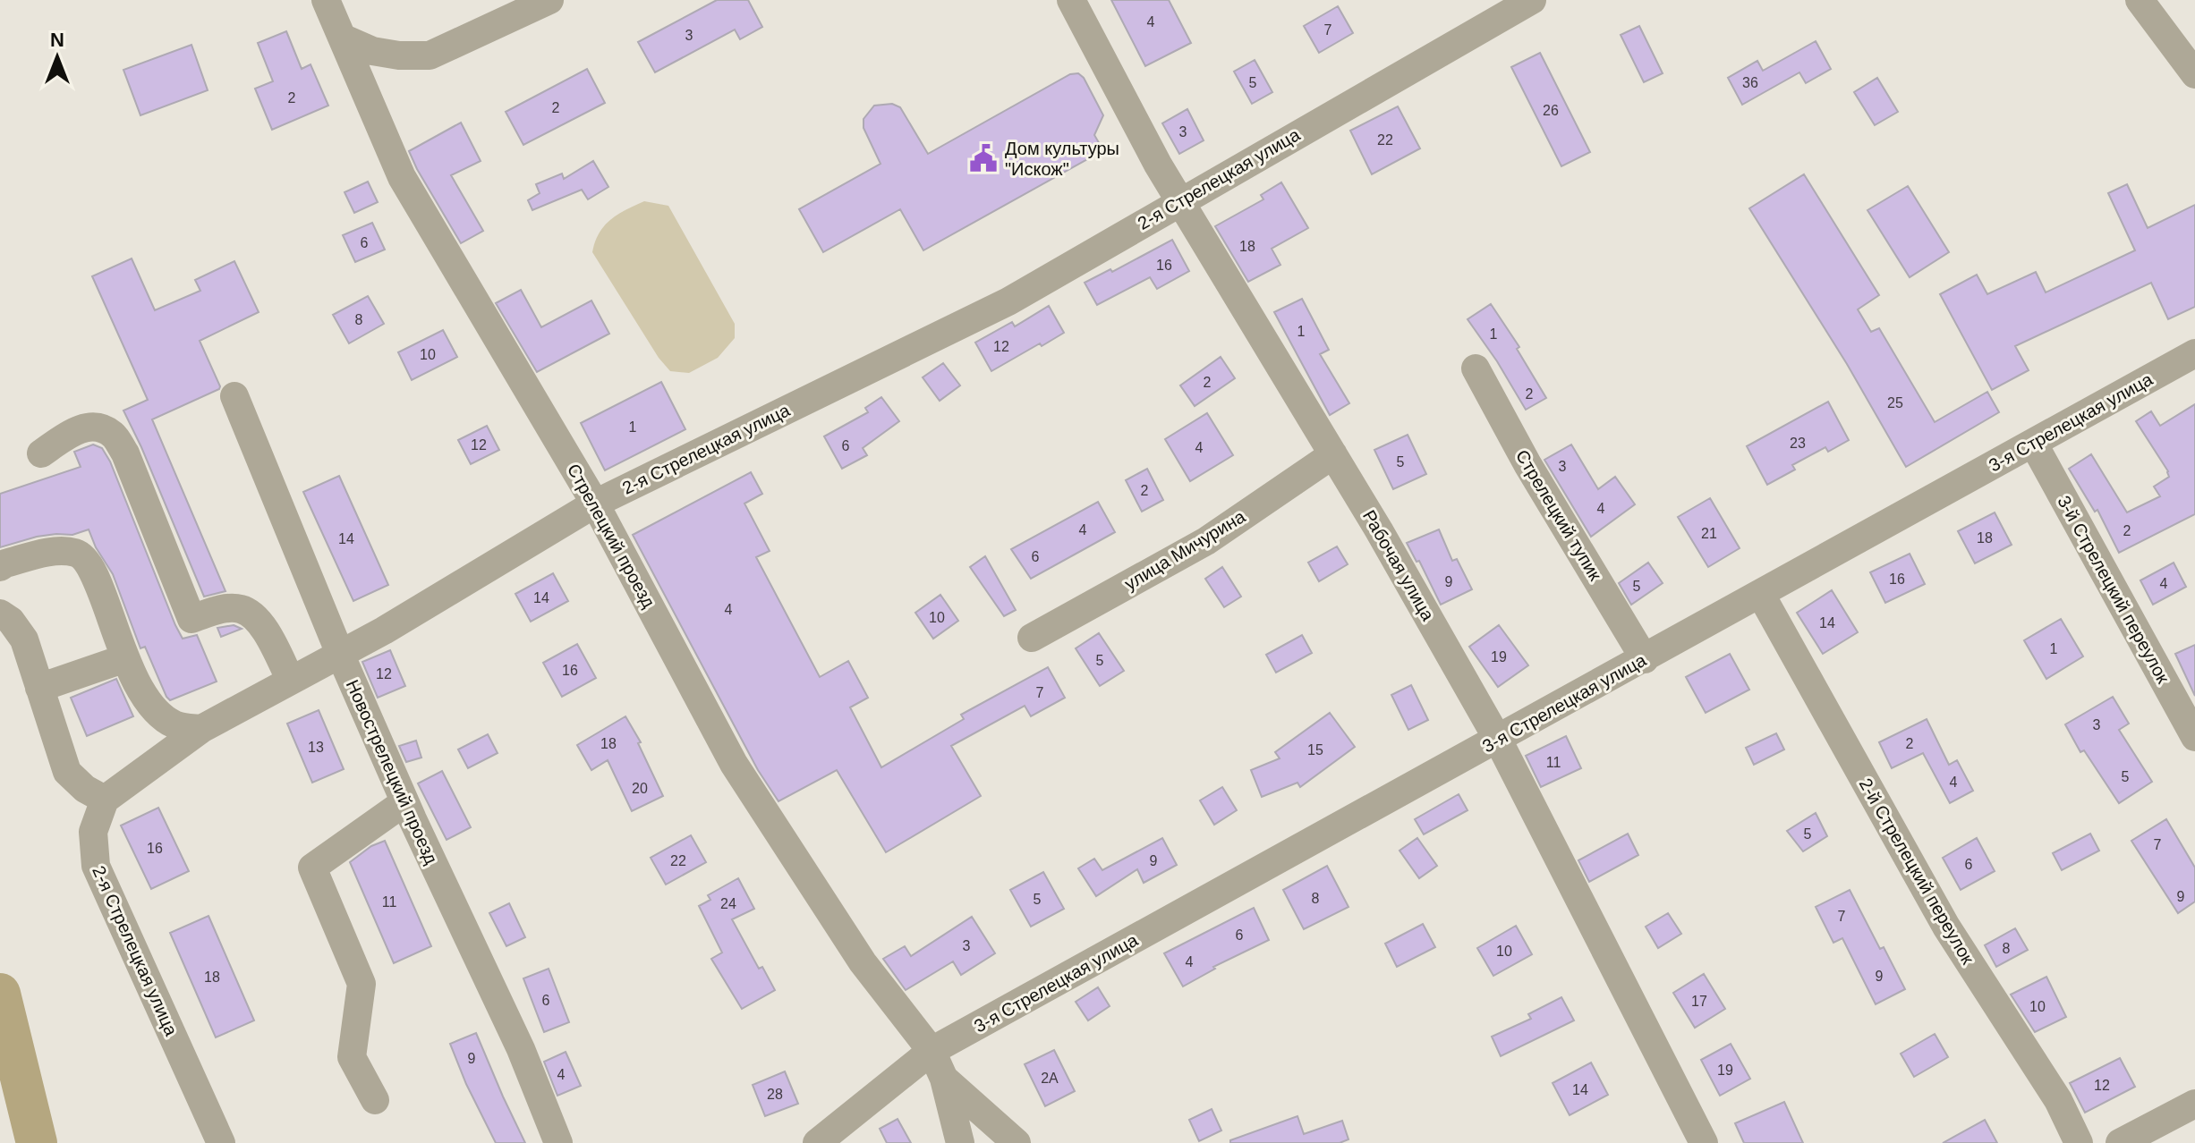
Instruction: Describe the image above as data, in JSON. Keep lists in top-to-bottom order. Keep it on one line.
{"streets":{"street":["2-я Стрелецкая улица","3-я Стрелецкая улица","Стрелецкий тупик","Стрелецкий проезд","улица Мичурина","Рабочая улица","3-й Стрелецкий переулок","Новострелецкий проезд","2-й Стрелецкий переулок"]},"crossings":[["2-я Стрелецкая улица","Стрелецкий проезд"],["2-я Стрелецкая улица","Рабочая улица"],["2-я Стрелецкая улица","Новострелецкий проезд"],["3-я Стрелецкая улица","Стрелецкий тупик"],["3-я Стрелецкая улица","Стрелецкий проезд"],["3-я Стрелецкая улица","Рабочая улица"],["3-я Стрелецкая улица","3-й Стрелецкий переулок"],["3-я Стрелецкая улица","2-й Стрелецкий переулок"],["улица Мичурина","Рабочая улица"]],"places":{"public building":["Дом культуры \"Искож\""]},"house_numbers":["4","7","3","5","36","2","2","26","3","22","6","18","16","8","1","1","12","10","2","2","25","1","23","12","6","4","5","3","2","4","4","2","21","18","14","6","16","9","4","5","14","4","10","14","1","19","5","16","12","7","3","18","2","13","15","11","5","4","20","5","7","16","22","9","6","9","8","5","11","24","7","6","3","8","10","4","9","18","6","17","10","9","19","4","2А","12","14","28"],"north":"top"}
